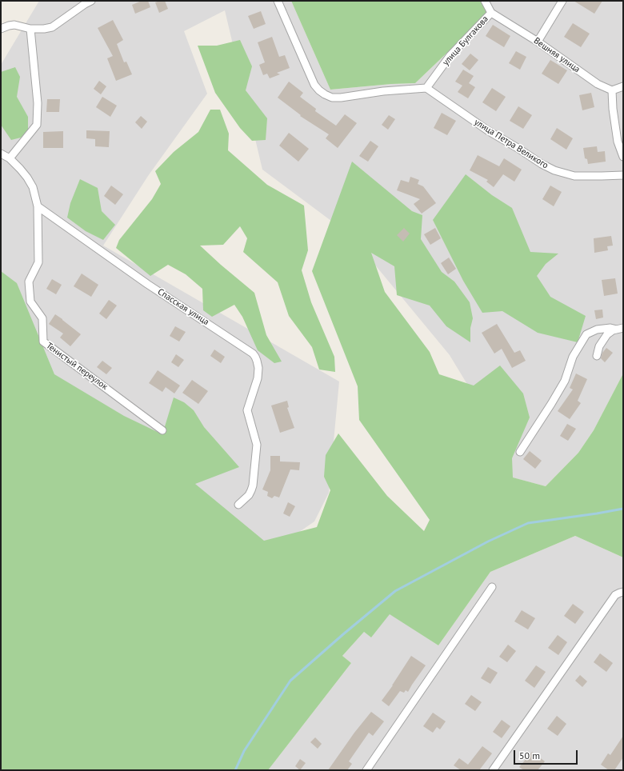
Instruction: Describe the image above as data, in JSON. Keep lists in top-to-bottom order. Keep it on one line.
{"streets":{"street":["улица Булгакова","Вешняя улица","улица Петра Великого","Спасская улица","Тенистый переулок"]},"crossings":[["улица Булгакова","Вешняя улица"],["улица Булгакова","улица Петра Великого"],["Спасская улица","Тенистый переулок"]],"scale_bar":"50 m"}
